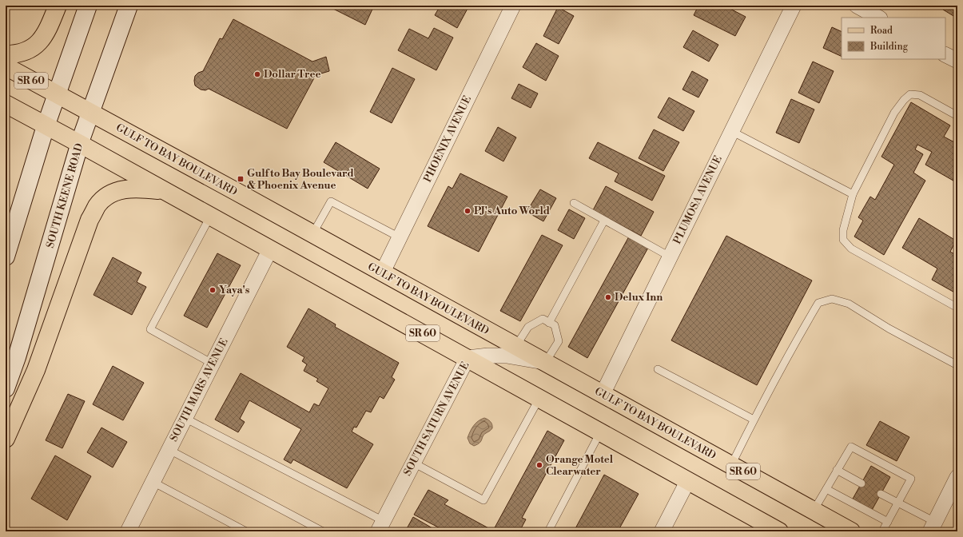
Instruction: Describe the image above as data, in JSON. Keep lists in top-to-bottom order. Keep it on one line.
{"streets":{"main road":["SR 60","GULF TO BAY BOULEVARD","SOUTH KEENE ROAD"],"street":["PHOENIX AVENUE","PLUMOSA AVENUE","SOUTH MARS AVENUE","SOUTH SATURN AVENUE"]},"crossings":[["SR 60","SOUTH KEENE ROAD"],["SR 60","SOUTH MARS AVENUE"],["SR 60","SOUTH SATURN AVENUE"],["PHOENIX AVENUE","GULF TO BAY BOULEVARD"],["GULF TO BAY BOULEVARD","SOUTH KEENE ROAD"],["GULF TO BAY BOULEVARD","PLUMOSA AVENUE"],["GULF TO BAY BOULEVARD","SOUTH SATURN AVENUE"]],"places":{"other":["Dollar Tree","PJ's Auto World","Yaya's","Delux Inn","Orange Motel Clearwater"],"transit":["Gulf to Bay Boulevard & Phoenix Avenue"]},"legend":["Road","Building"]}
